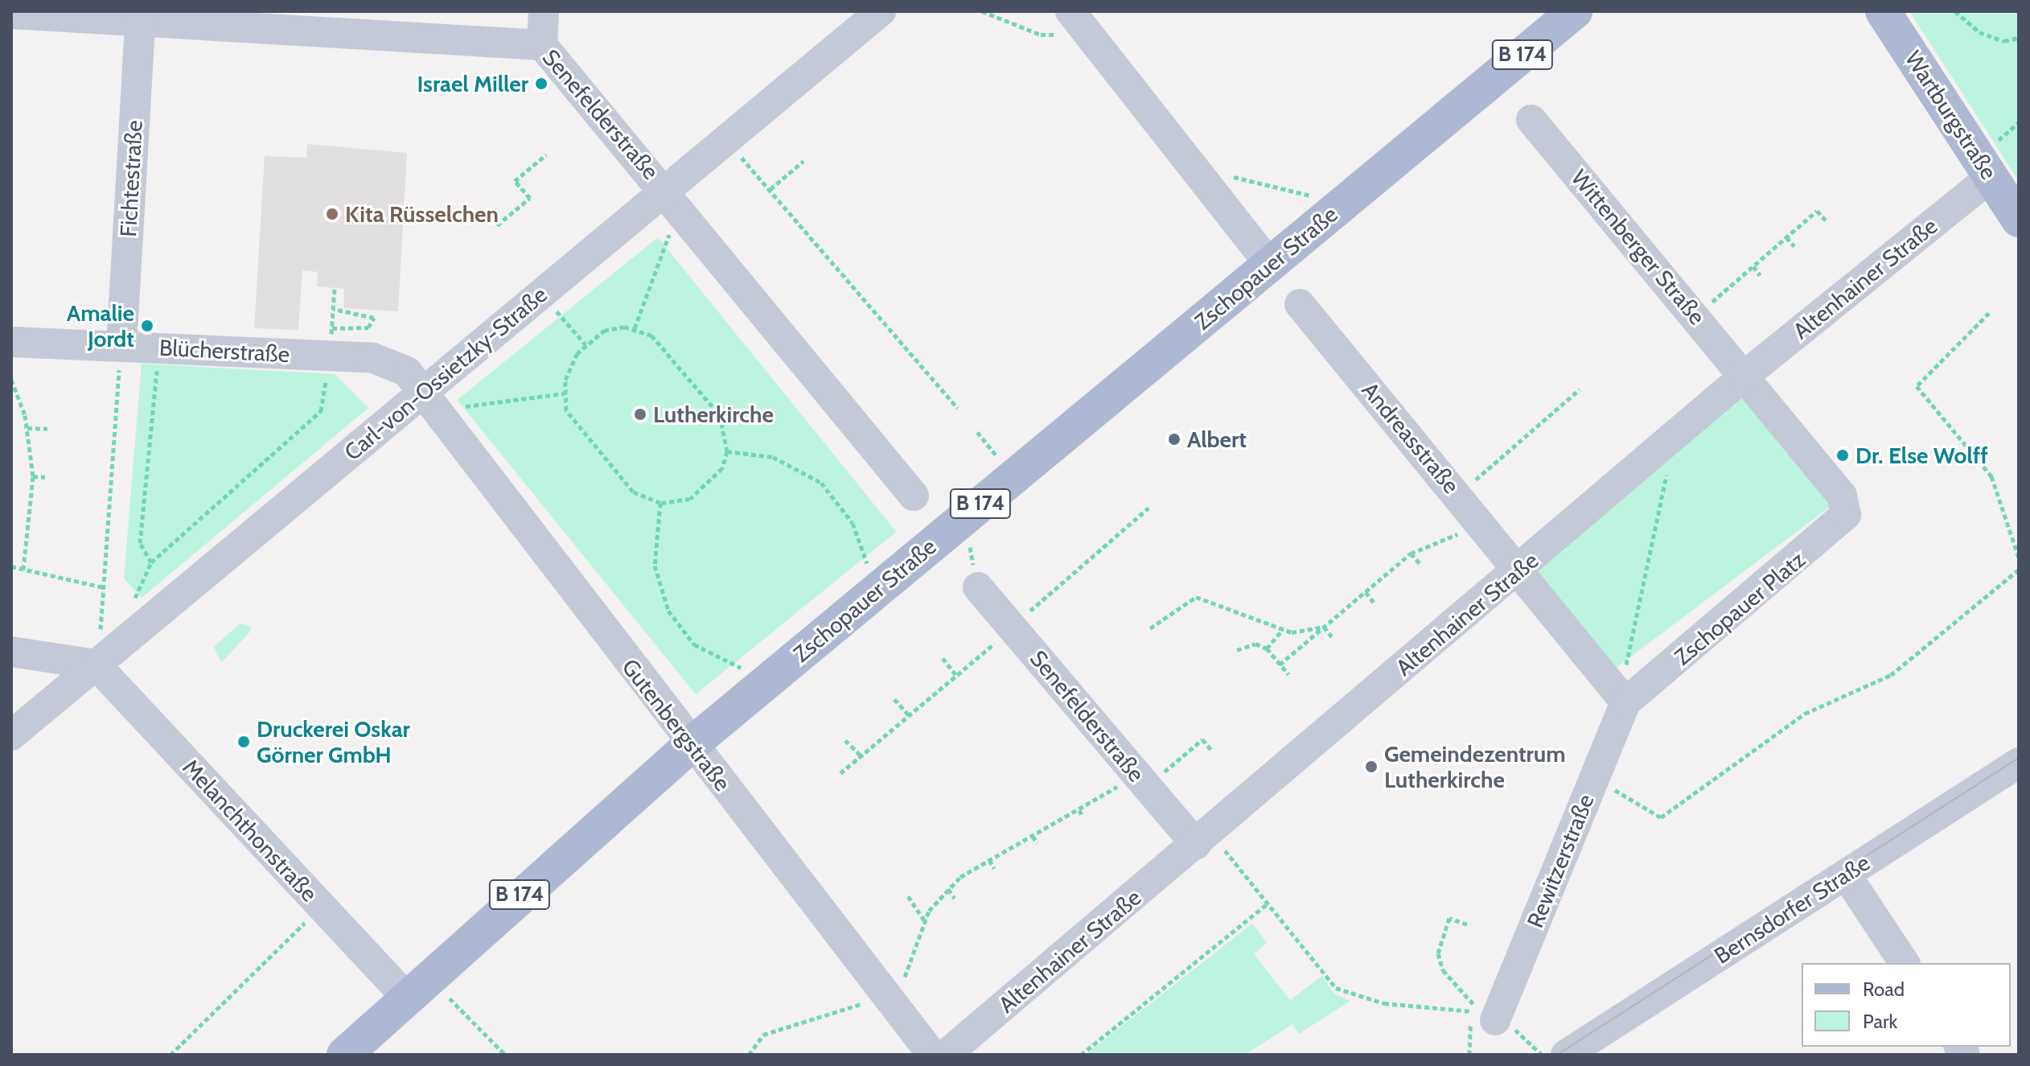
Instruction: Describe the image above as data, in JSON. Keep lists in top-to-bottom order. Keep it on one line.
{"streets":{"main road":["B 174","Wartburgstraße","Zschopauer Straße"],"street":["Senefelderstraße","Fichtestraße","Wittenberger Straße","Altenhainer Straße","Blücherstraße","Carl-von-Ossietzky-Straße","Andreasstraße","Zschopauer Platz","Gutenbergstraße","Melanchthonstraße","Rewitzerstraße","Bernsdorfer Straße"]},"crossings":[["Senefelderstraße","Fichtestraße"],["Senefelderstraße","Altenhainer Straße"],["Senefelderstraße","Carl-von-Ossietzky-Straße"],["Wartburgstraße","Altenhainer Straße"],["Fichtestraße","Blücherstraße"],["Wittenberger Straße","Altenhainer Straße"],["Wittenberger Straße","Zschopauer Platz"],["Zschopauer Straße","Gutenbergstraße"],["Zschopauer Straße","Melanchthonstraße"],["Altenhainer Straße","Andreasstraße"],["Altenhainer Straße","Zschopauer Platz"],["Blücherstraße","Carl-von-Ossietzky-Straße"],["Blücherstraße","Gutenbergstraße"],["Carl-von-Ossietzky-Straße","Gutenbergstraße"],["Carl-von-Ossietzky-Straße","Melanchthonstraße"],["Zschopauer Platz","Rewitzerstraße"]],"places":["Israel Miller","Kita Rüsselchen","Amalie Jordt","Lutherkirche","Albert","Dr. Else Wolff","Druckerei Oskar Görner GmbH","Gemeindezentrum Lutherkirche"],"legend":["Road","Park"]}
